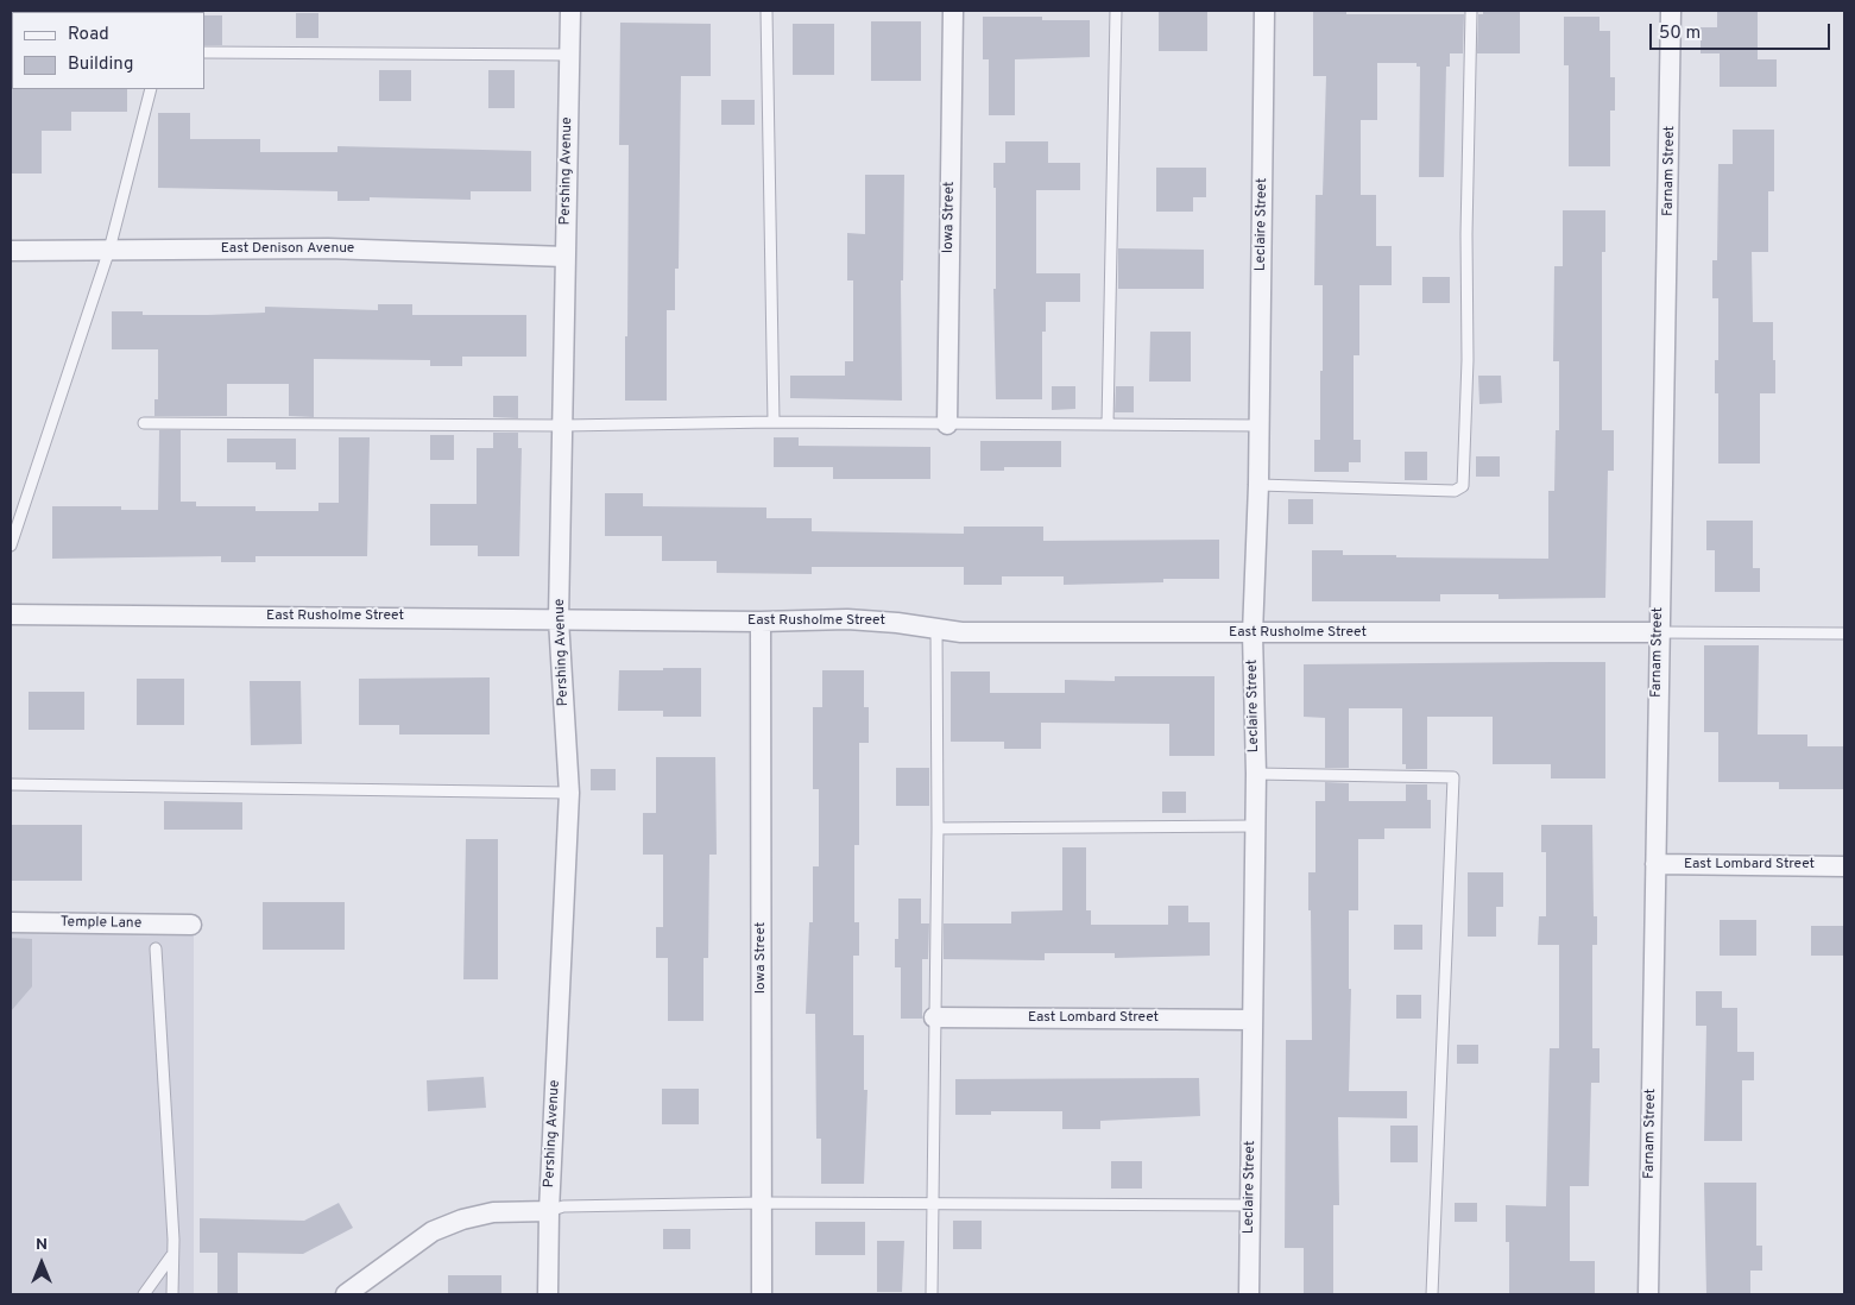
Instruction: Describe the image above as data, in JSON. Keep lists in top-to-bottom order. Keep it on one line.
{"streets":{"street":["Pershing Avenue","Farnam Street","Iowa Street","Leclaire Street","East Denison Avenue","East Rusholme Street","East Lombard Street","Temple Lane"]},"crossings":[["Pershing Avenue","East Denison Avenue"],["Pershing Avenue","East Rusholme Street"],["Farnam Street","East Rusholme Street"],["Farnam Street","East Lombard Street"],["Iowa Street","East Rusholme Street"],["Leclaire Street","East Rusholme Street"],["Leclaire Street","East Lombard Street"]],"legend":["Road","Building"],"scale_bar":"50 m","north":"top"}
